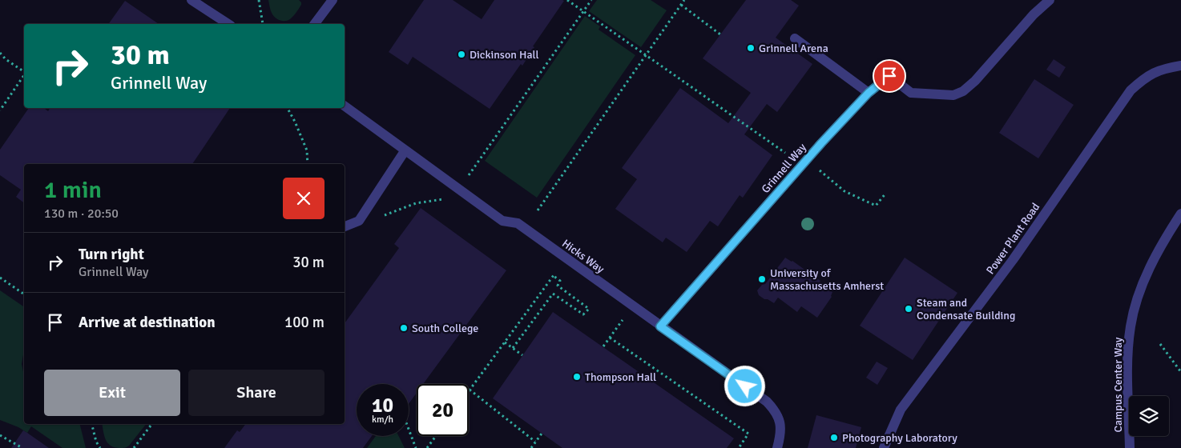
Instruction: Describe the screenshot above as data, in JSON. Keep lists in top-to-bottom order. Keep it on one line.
{"streets":{"street":["Grinnell Way","Power Plant Road","Hicks Way","Campus Center Way"]},"crossings":[["Grinnell Way","Hicks Way"]],"places":["Grinnell Arena","Dickinson Hall","University of Massachusetts Amherst","Steam and Condensate Building","South College","Thompson Hall","Photography Laboratory"],"page":{"turn":["30 m","Grinnell Way"],"heading":["1 min","130 m · 20:50"],"list":[{"name":"Turn right","note":"Grinnell Way","value":"30 m"},{"name":"Arrive at destination","value":"100 m"}],"buttons":["Exit","Share"],"speed":"10 km/h","limit":"20"}}
